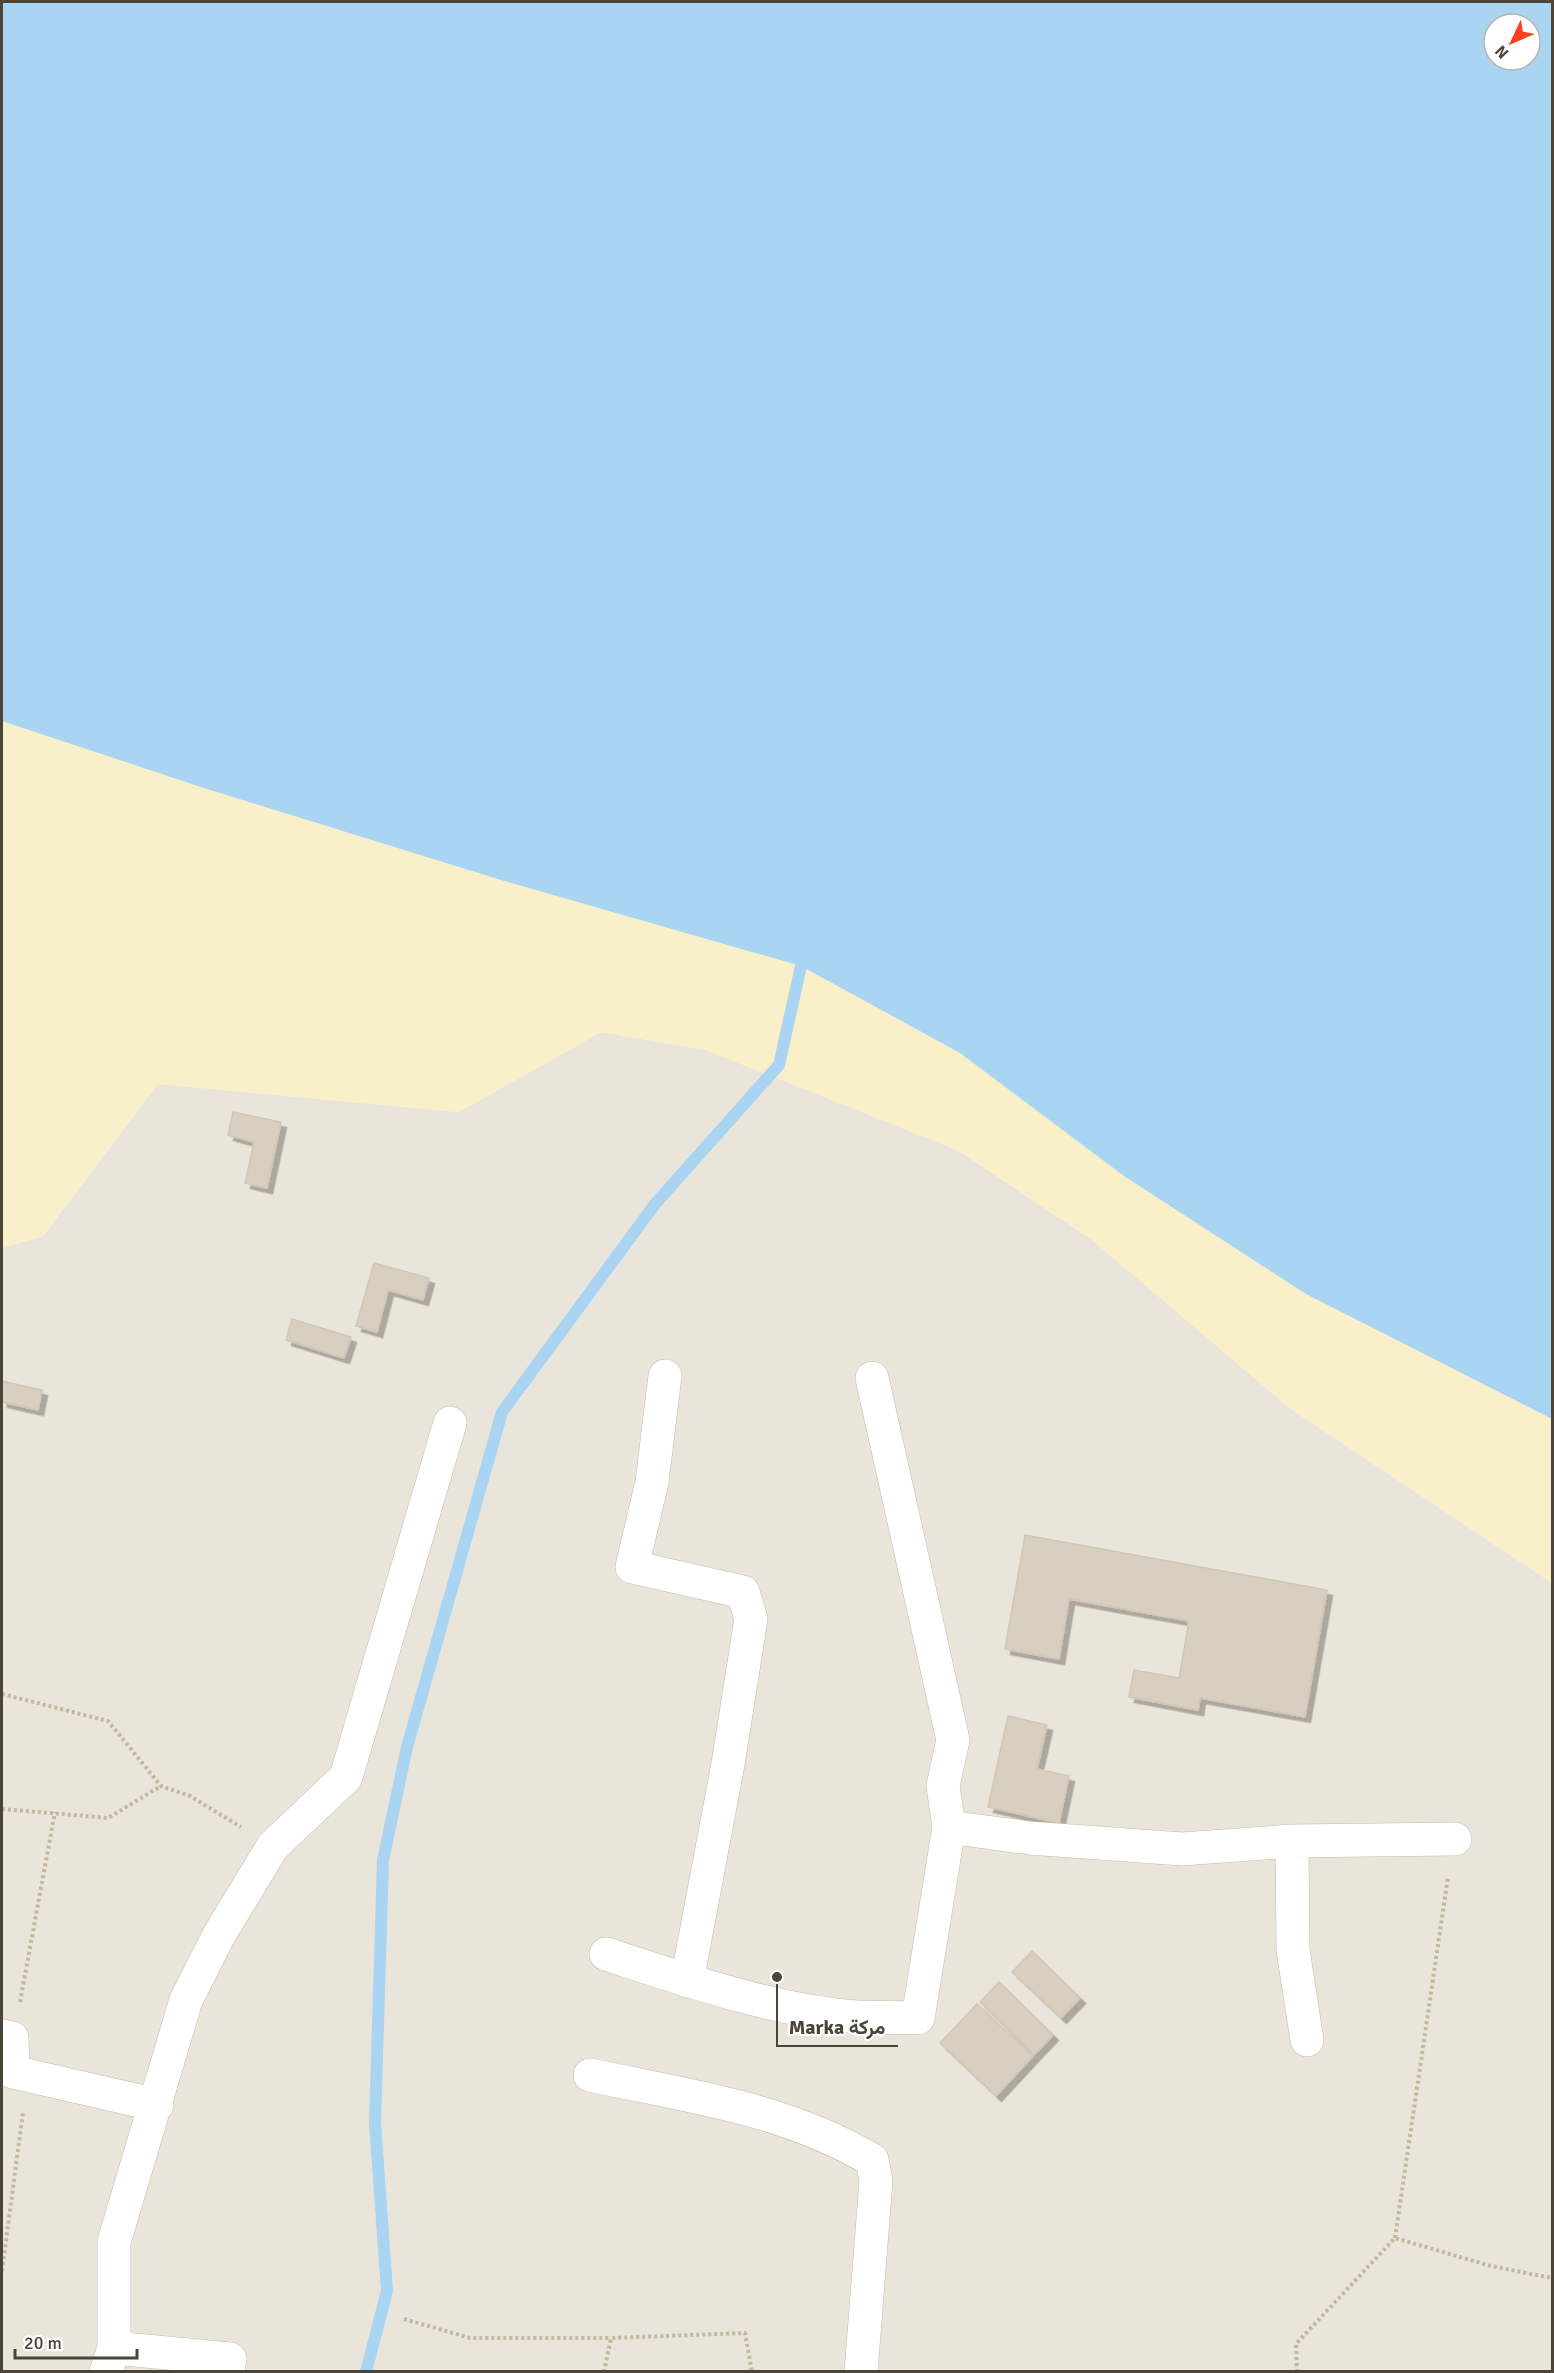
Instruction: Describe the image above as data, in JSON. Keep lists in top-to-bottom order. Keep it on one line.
{"places":["Marka مركة"],"scale_bar":"20 m","north":"bottom left"}
